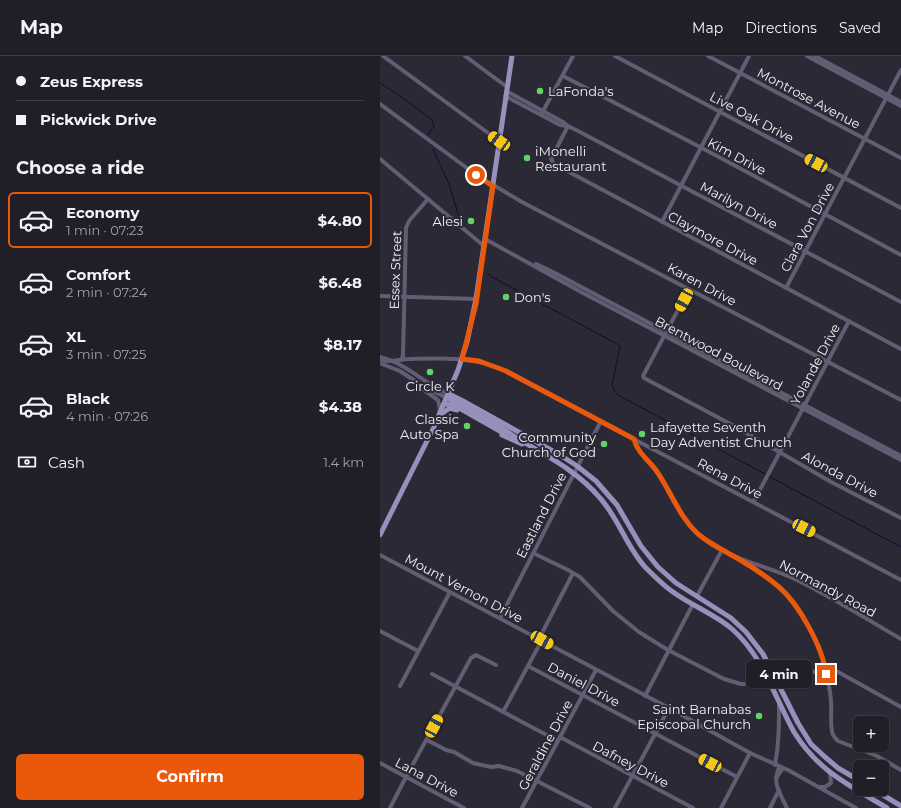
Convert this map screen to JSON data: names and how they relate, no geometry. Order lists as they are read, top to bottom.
{
  "streets": {
    "street": [
      "Montrose Avenue",
      "Live Oak Drive",
      "Kim Drive",
      "Marilyn Drive",
      "Clara Von Drive",
      "Claymore Drive",
      "Essex Street",
      "Karen Drive",
      "Brentwood Boulevard",
      "Yolande Drive",
      "Alonda Drive",
      "Rena Drive",
      "Eastland Drive",
      "Mount Vernon Drive",
      "Normandy Road",
      "Daniel Drive",
      "Geraldine Drive",
      "Dafney Drive",
      "Lana Drive"
    ]
  },
  "crossings": [
    ["Montrose Avenue", "Clara Von Drive"],
    ["Live Oak Drive", "Clara Von Drive"],
    ["Kim Drive", "Clara Von Drive"],
    ["Marilyn Drive", "Clara Von Drive"],
    ["Marilyn Drive", "Claymore Drive"],
    ["Clara Von Drive", "Claymore Drive"],
    ["Claymore Drive", "Yolande Drive"],
    ["Essex Street", "Rena Drive"],
    ["Karen Drive", "Yolande Drive"],
    ["Brentwood Boulevard", "Yolande Drive"],
    ["Brentwood Boulevard", "Alonda Drive"],
    ["Yolande Drive", "Alonda Drive"],
    ["Yolande Drive", "Rena Drive"],
    ["Rena Drive", "Eastland Drive"],
    ["Rena Drive", "Normandy Road"],
    ["Eastland Drive", "Mount Vernon Drive"],
    ["Mount Vernon Drive", "Geraldine Drive"],
    ["Daniel Drive", "Geraldine Drive"],
    ["Geraldine Drive", "Dafney Drive"]
  ],
  "places": [
    "LaFonda's",
    "iMonelli Restaurant",
    "Alesi",
    "Don's",
    "Circle K",
    "Classic Auto Spa",
    "Lafayette Seventh Day Adventist Church",
    "Community Church of God",
    "Saint Barnabas Episcopal Church"
  ],
  "page": {
    "header": "Map",
    "nav": ["Map", "Directions", "Saved"],
    "banner": ["Zeus Express", "Pickwick Drive"],
    "heading": "Choose a ride",
    "list": [
      {
        "name": "Economy",
        "note": "1 min · 07:23",
        "value": "$4.80"
      },
      {
        "name": "Comfort",
        "note": "2 min · 07:24",
        "value": "$6.48"
      },
      {
        "name": "XL",
        "note": "3 min · 07:25",
        "value": "$8.17"
      },
      {
        "name": "Black",
        "note": "4 min · 07:26",
        "value": "$4.38"
      }
    ],
    "pay": ["Cash", "1.4 km"],
    "bubble": "4 min",
    "map_buttons": ["+", "−"],
    "buttons": "Confirm"
  }
}
